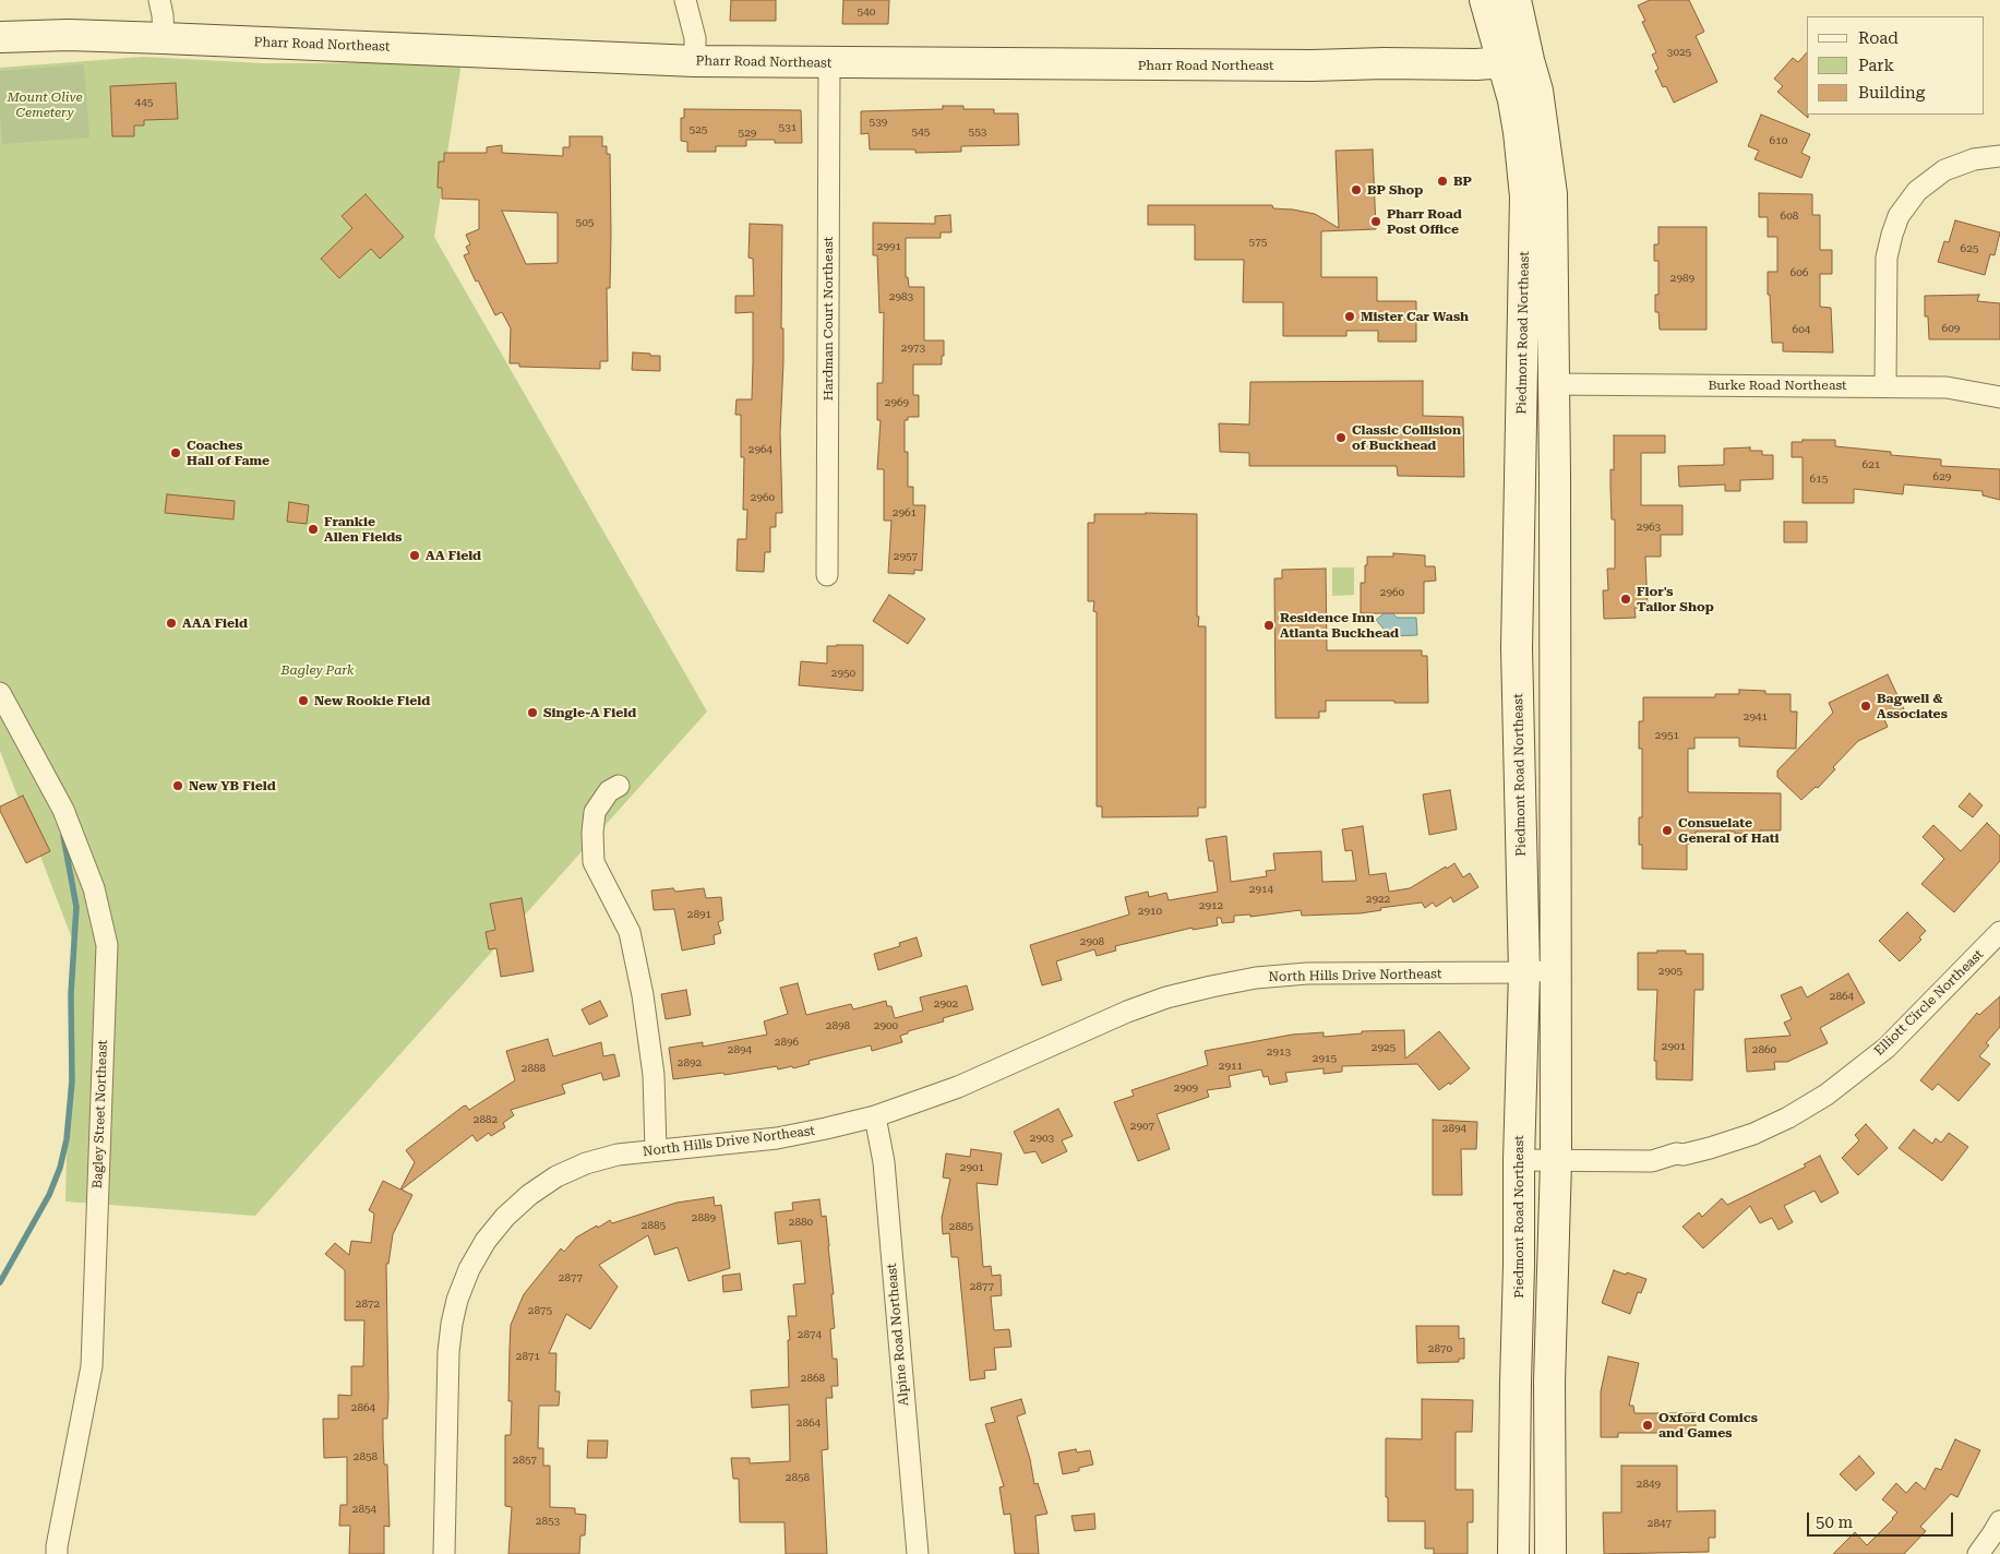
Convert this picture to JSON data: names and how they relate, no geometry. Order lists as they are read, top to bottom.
{
  "streets": {
    "main road": ["Pharr Road Northeast", "Piedmont Road Northeast"],
    "street": [
      "Hardman Court Northeast",
      "Burke Road Northeast",
      "North Hills Drive Northeast",
      "Elliott Circle Northeast",
      "Bagley Street Northeast",
      "Alpine Road Northeast"
    ]
  },
  "crossings": [
    ["Pharr Road Northeast", "Hardman Court Northeast"],
    ["Pharr Road Northeast", "Piedmont Road Northeast"],
    ["Piedmont Road Northeast", "Burke Road Northeast"],
    ["Piedmont Road Northeast", "North Hills Drive Northeast"],
    ["Piedmont Road Northeast", "Elliott Circle Northeast"],
    ["North Hills Drive Northeast", "Alpine Road Northeast"]
  ],
  "parks": ["Mount Olive Cemetery", "Bagley Park"],
  "places": [
    "BP",
    "BP Shop",
    "Pharr Road Post Office",
    "Mister Car Wash",
    "Classic Collision of Buckhead",
    "Coaches Hall of Fame",
    "Frankie Allen Fields",
    "AA Field",
    "Flor's Tailor Shop",
    "AAA Field",
    "Residence Inn Atlanta Buckhead",
    "New Rookie Field",
    "Bagwell & Associates",
    "Single-A Field",
    "New YB Field",
    "Consuelate General of Hati",
    "Oxford Comics and Games"
  ],
  "house_numbers": [
    "540",
    "3025",
    "445",
    "539",
    "531",
    "525",
    "545",
    "553",
    "529",
    "610",
    "608",
    "505",
    "575",
    "2991",
    "625",
    "606",
    "2989",
    "2983",
    "609",
    "604",
    "2973",
    "2969",
    "2964",
    "621",
    "629",
    "615",
    "2960",
    "2961",
    "2963",
    "2957",
    "2960",
    "2950",
    "2941",
    "2951",
    "2914",
    "2922",
    "2912",
    "2910",
    "2891",
    "2908",
    "2905",
    "2864",
    "2902",
    "2898",
    "2900",
    "2896",
    "2901",
    "2925",
    "2894",
    "2860",
    "2913",
    "2915",
    "2892",
    "2911",
    "2888",
    "2909",
    "2882",
    "2907",
    "2894",
    "2903",
    "2901",
    "2889",
    "2880",
    "2885",
    "2885",
    "2877",
    "2877",
    "2872",
    "2875",
    "2874",
    "2870",
    "2871",
    "2868",
    "2864",
    "2864",
    "2858",
    "2857",
    "2858",
    "2849",
    "2854",
    "2853",
    "2847"
  ],
  "legend": ["Road", "Park", "Building"],
  "scale_bar": "50 m"
}
